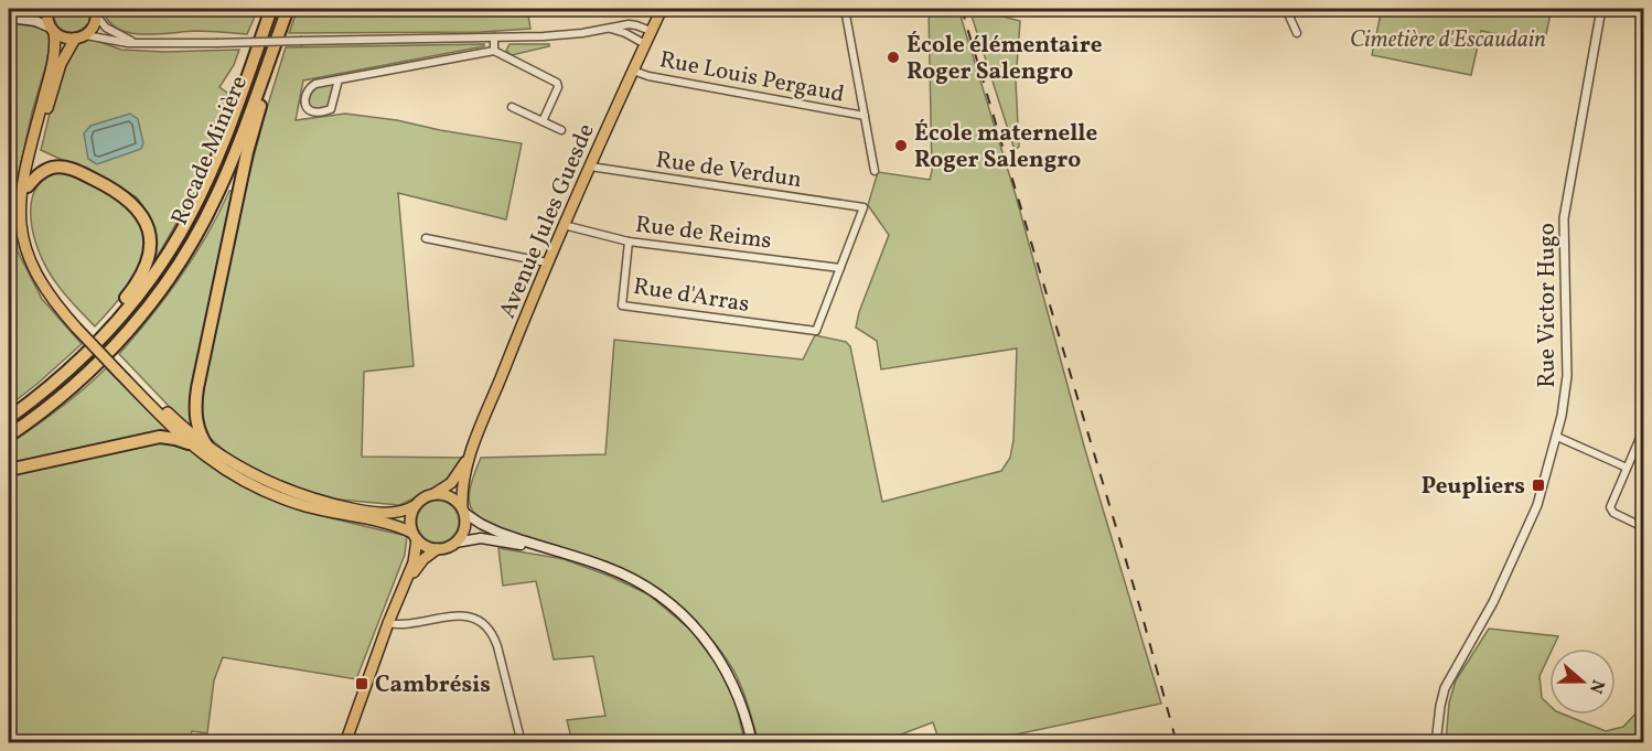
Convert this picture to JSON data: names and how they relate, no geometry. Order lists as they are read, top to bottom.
{
  "streets": {
    "highway": ["Rocade Minière"],
    "main road": ["Avenue Jules Guesde"],
    "street": [
      "Rue Louis Pergaud",
      "Rue de Verdun",
      "Rue de Reims",
      "Rue d'Arras",
      "Rue Victor Hugo"
    ]
  },
  "crossings": [
    ["Rue Louis Pergaud", "Avenue Jules Guesde"],
    ["Rue de Verdun", "Avenue Jules Guesde"],
    ["Rue de Verdun", "Rue de Reims"],
    ["Rue de Verdun", "Rue d'Arras"],
    ["Avenue Jules Guesde", "Rue de Reims"],
    ["Rue de Reims", "Rue d'Arras"]
  ],
  "parks": ["Cimetière d'Escaudain"],
  "places": {
    "other": ["École élémentaire Roger Salengro", "École maternelle Roger Salengro"],
    "transit": ["Peupliers", "Cambrésis"]
  },
  "north": "right"
}
